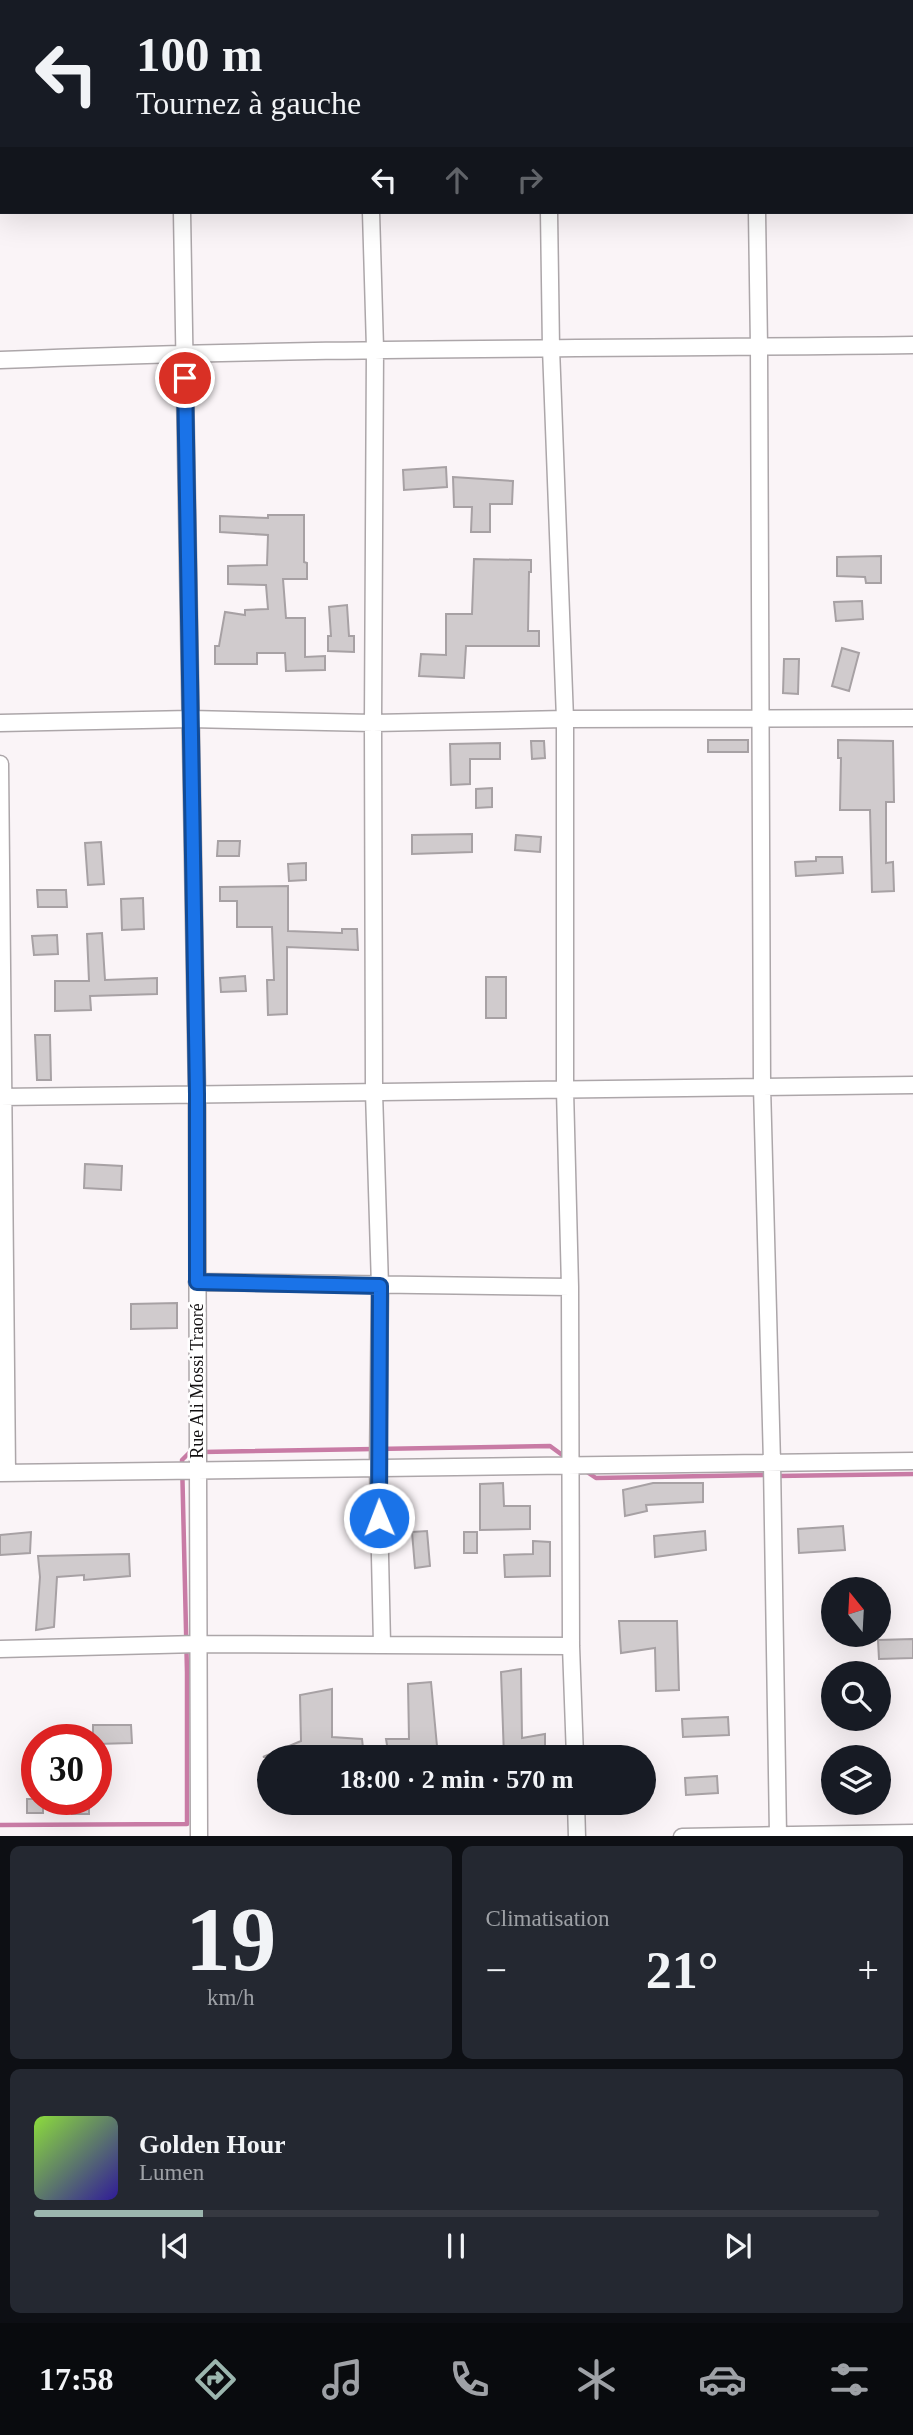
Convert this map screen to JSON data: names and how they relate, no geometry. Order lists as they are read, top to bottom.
{
  "streets": {
    "street": ["Rue Ali Mossi Traoré"]
  },
  "north": "top",
  "page": {
    "turn": ["100 m", "Tournez à gauche"],
    "limit": "30",
    "trip": "18:00 · 2 min · 570 m",
    "tile": [
      ["19", "km/h"],
      "Climatisation"
    ],
    "heat": ["−", "21°", "+"],
    "song": ["Golden Hour", "Lumen"],
    "tabs": "17:58"
  }
}
